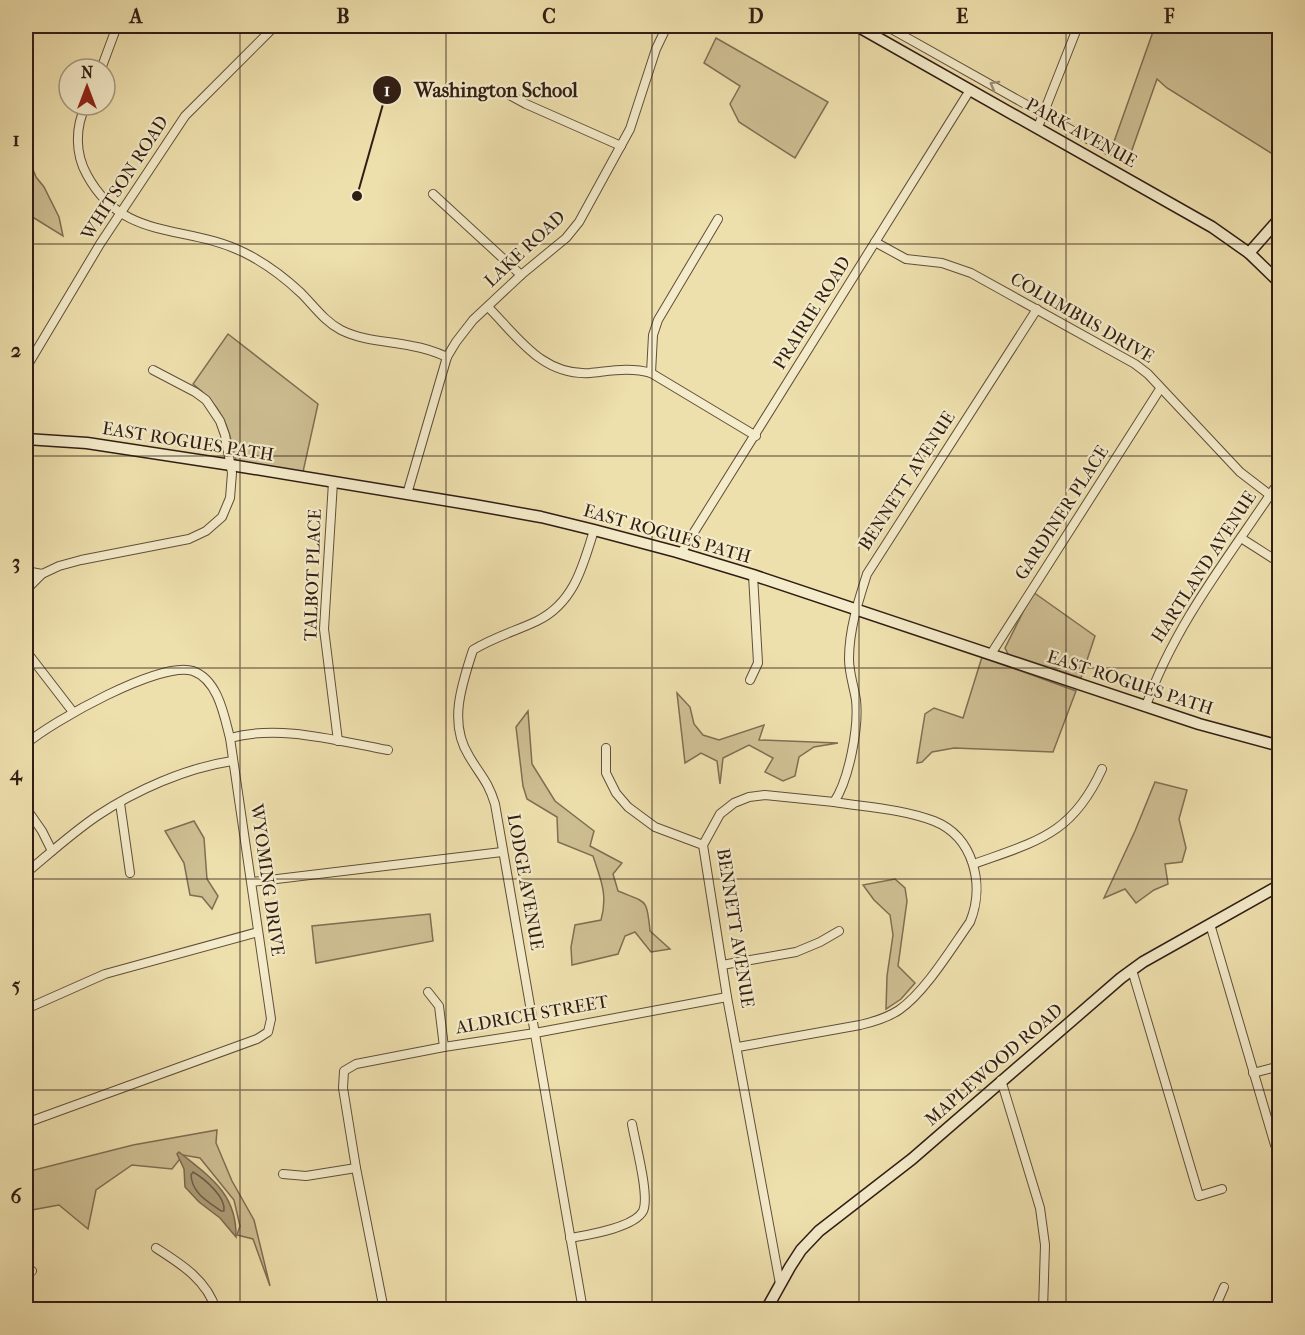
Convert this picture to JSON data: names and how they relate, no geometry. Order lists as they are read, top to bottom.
{
  "streets": {
    "street": [
      "PARK AVENUE",
      "WHITSON ROAD",
      "LAKE ROAD",
      "PRAIRIE ROAD",
      "COLUMBUS DRIVE",
      "EAST ROGUES PATH",
      "BENNETT AVENUE",
      "GARDINER PLACE",
      "HARTLAND AVENUE",
      "TALBOT PLACE",
      "WYOMING DRIVE",
      "LODGE AVENUE",
      "ALDRICH STREET",
      "MAPLEWOOD ROAD"
    ]
  },
  "crossings": [
    ["PARK AVENUE", "PRAIRIE ROAD"],
    ["LAKE ROAD", "EAST ROGUES PATH"],
    ["PRAIRIE ROAD", "COLUMBUS DRIVE"],
    ["PRAIRIE ROAD", "EAST ROGUES PATH"],
    ["COLUMBUS DRIVE", "BENNETT AVENUE"],
    ["COLUMBUS DRIVE", "GARDINER PLACE"],
    ["COLUMBUS DRIVE", "HARTLAND AVENUE"],
    ["EAST ROGUES PATH", "BENNETT AVENUE"],
    ["EAST ROGUES PATH", "GARDINER PLACE"],
    ["EAST ROGUES PATH", "HARTLAND AVENUE"],
    ["EAST ROGUES PATH", "TALBOT PLACE"],
    ["EAST ROGUES PATH", "LODGE AVENUE"],
    ["BENNETT AVENUE", "ALDRICH STREET"],
    ["BENNETT AVENUE", "MAPLEWOOD ROAD"],
    ["LODGE AVENUE", "ALDRICH STREET"]
  ],
  "places": ["Washington School"],
  "north": "top",
  "grid": {
    "columns": [
      "A",
      "B",
      "C",
      "D",
      "E",
      "F"
    ],
    "rows": [
      "1",
      "2",
      "3",
      "4",
      "5",
      "6"
    ]
  }
}
